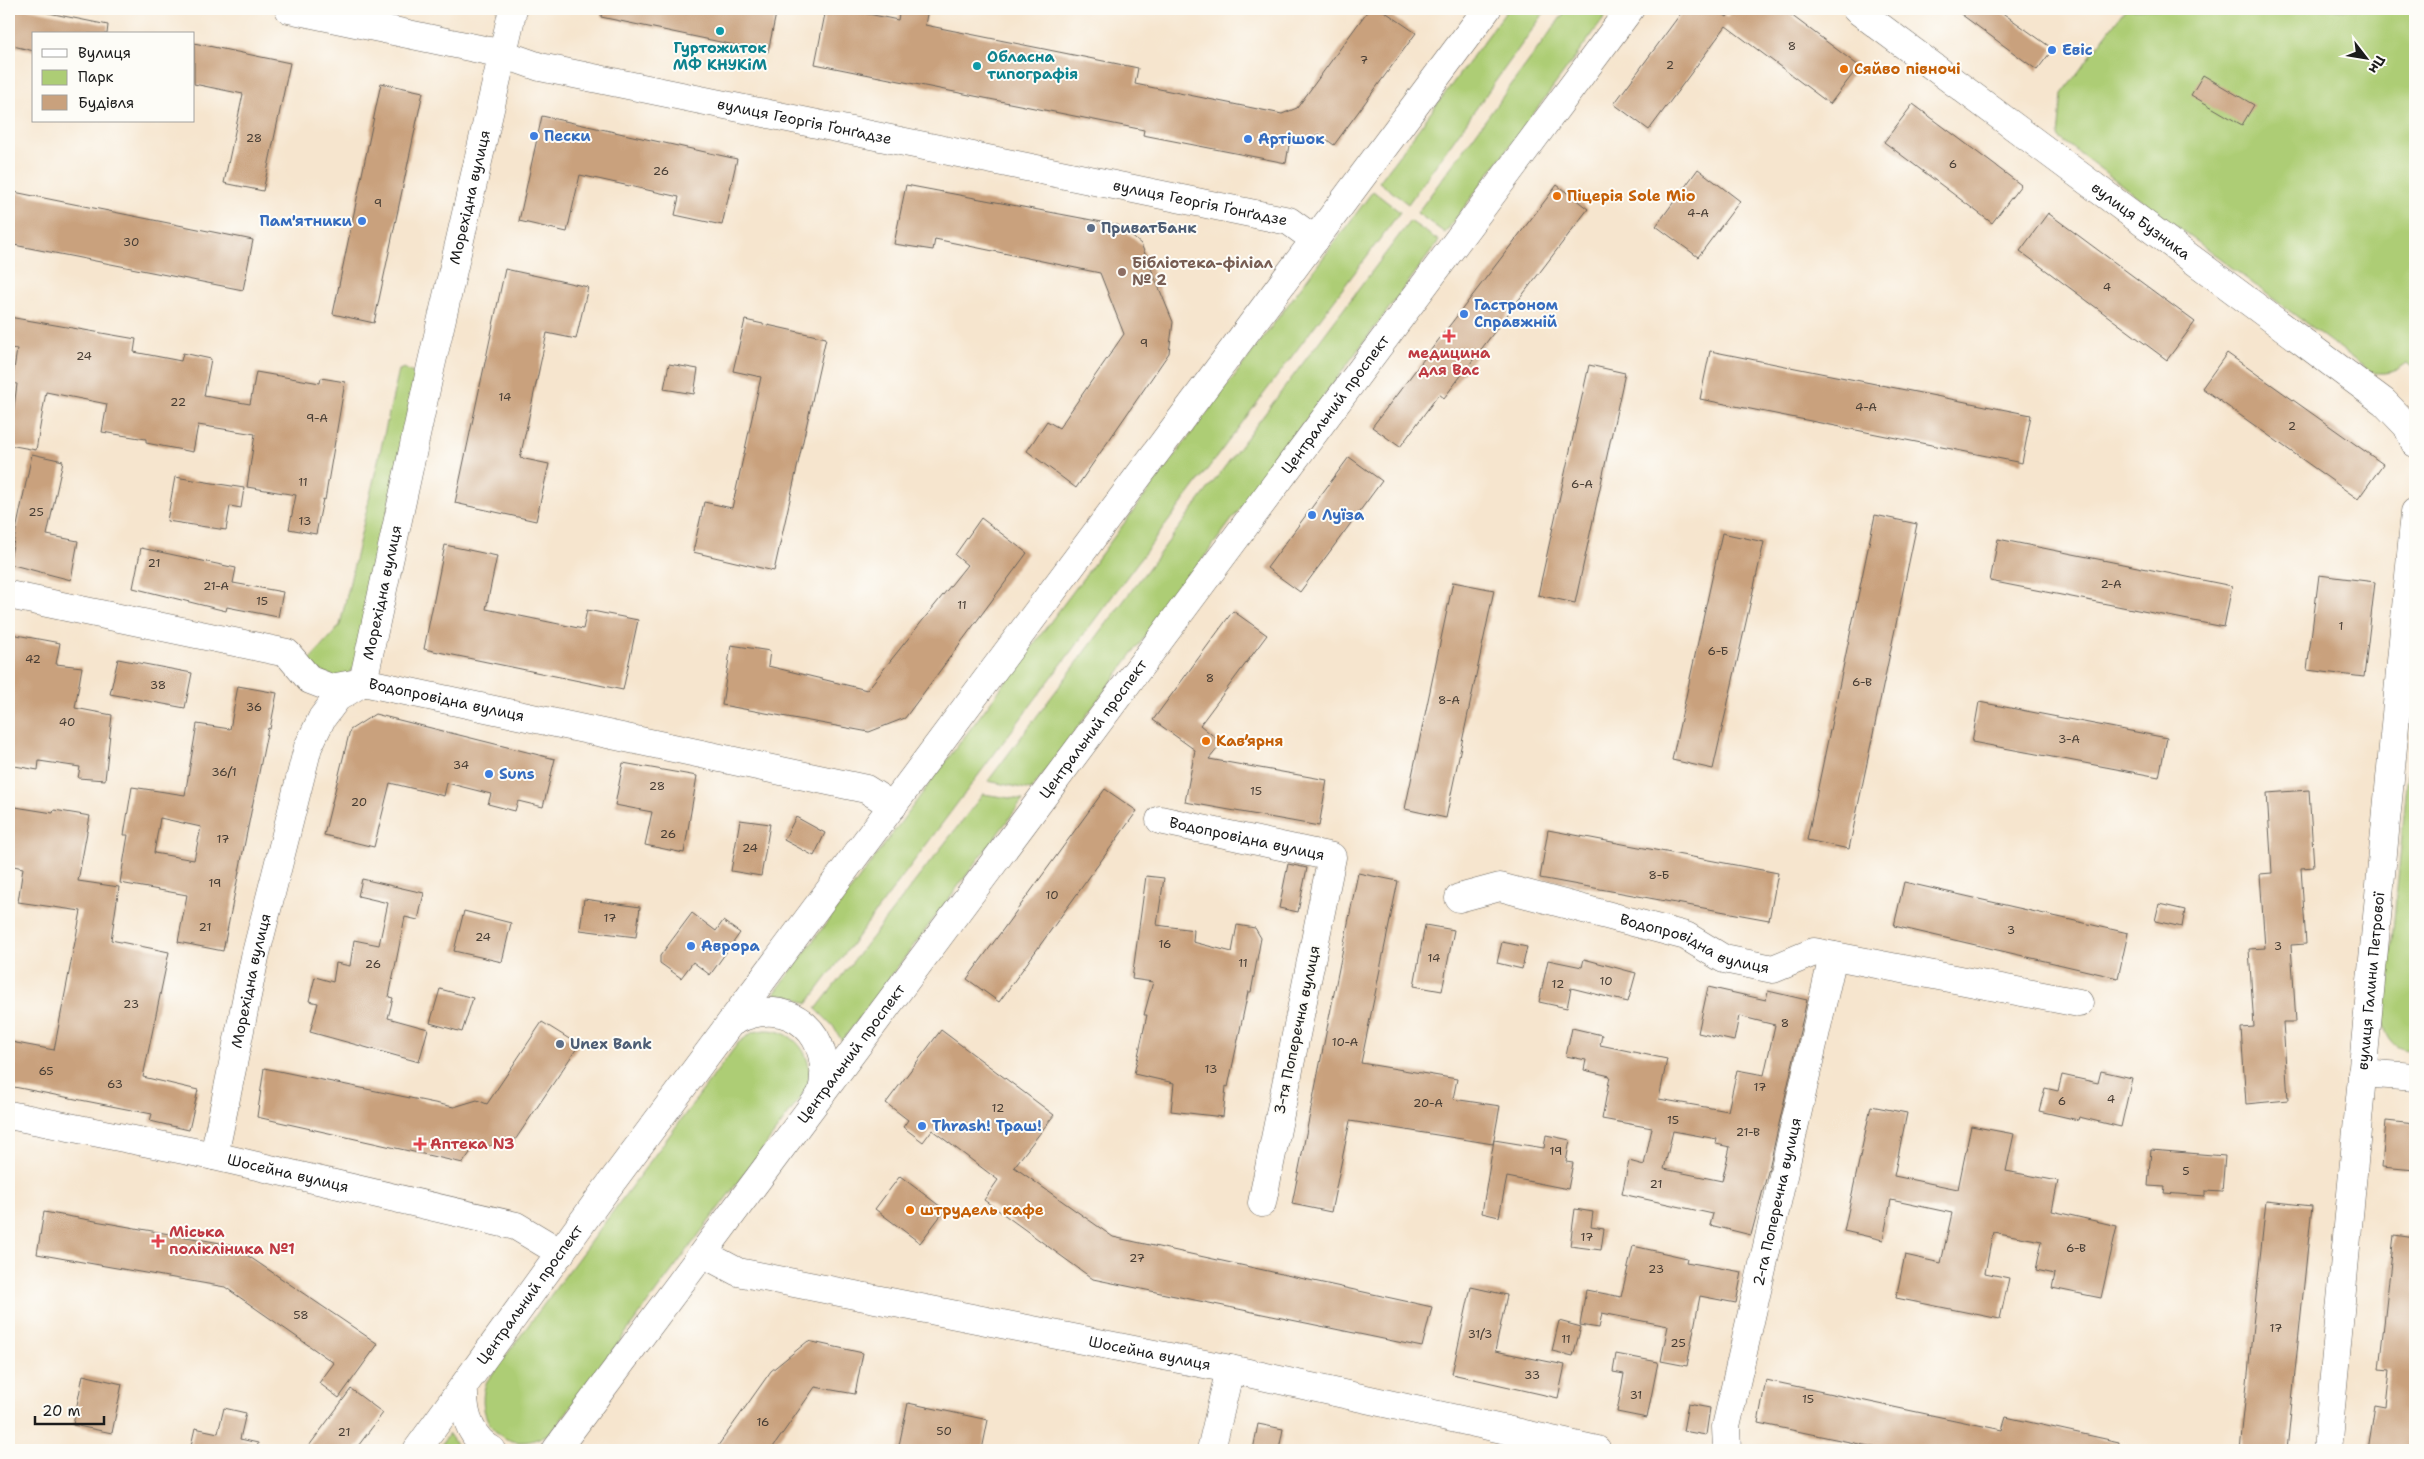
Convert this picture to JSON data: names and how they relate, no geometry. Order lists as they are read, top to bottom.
{
  "streets": {
    "street": [
      "вулиця Георгія Ґонґадзе",
      "Морехідна вулиця",
      "вулиця Бузника",
      "Центральний проспект",
      "Водопровідна вулиця",
      "вулиця Галини Петрової",
      "3-тя Поперечна вулиця",
      "Шосейна вулиця",
      "2-га Поперечна вулиця"
    ]
  },
  "crossings": [
    ["вулиця Георгія Ґонґадзе", "Морехідна вулиця"],
    ["вулиця Георгія Ґонґадзе", "Центральний проспект"],
    ["Морехідна вулиця", "Водопровідна вулиця"],
    ["Морехідна вулиця", "Шосейна вулиця"],
    ["Центральний проспект", "Водопровідна вулиця"],
    ["Центральний проспект", "Шосейна вулиця"],
    ["Водопровідна вулиця", "3-тя Поперечна вулиця"],
    ["Водопровідна вулиця", "2-га Поперечна вулиця"]
  ],
  "places": {
    "other": [
      "Гуртожиток МФ КНУКіМ",
      "Евіс",
      "Обласна типографія",
      "Сяйво півночі",
      "Пески",
      "Артішок",
      "Піцерія Sole Mio",
      "Пам'ятники",
      "ПриватБанк",
      "Бібліотека-філіал № 2",
      "Гастроном Справжній",
      "Луїза",
      "Кав’ярня",
      "Suns",
      "Аврора",
      "Unex Bank",
      "Thrash! Траш!",
      "штрудель кафе"
    ],
    "health": ["медицина для Вас", "Аптека N3", "Міська полікліника №1"]
  },
  "house_numbers": [
    "8",
    "7",
    "2",
    "28",
    "6",
    "26",
    "9",
    "4-А",
    "30",
    "4",
    "9",
    "24",
    "14",
    "22",
    "4-А",
    "9-А",
    "2",
    "11",
    "6-А",
    "25",
    "13",
    "21",
    "2-А",
    "21-А",
    "15",
    "11",
    "1",
    "6-Б",
    "42",
    "8",
    "6-В",
    "38",
    "8-А",
    "36",
    "40",
    "3-А",
    "34",
    "36/1",
    "28",
    "15",
    "20",
    "26",
    "17",
    "24",
    "8-Б",
    "19",
    "10",
    "17",
    "21",
    "3",
    "24",
    "16",
    "3",
    "14",
    "11",
    "26",
    "10",
    "12",
    "23",
    "8",
    "10-А",
    "13",
    "65",
    "63",
    "17",
    "4",
    "6",
    "20-А",
    "12",
    "15",
    "21-В",
    "19",
    "5",
    "21",
    "17",
    "6-В",
    "27",
    "23",
    "58",
    "17",
    "31/3",
    "11",
    "25",
    "33",
    "31",
    "15",
    "16",
    "50",
    "21"
  ],
  "legend": ["Вулиця", "Парк", "Будівля"],
  "scale_bar": "20 m",
  "north": "bottom right"
}
